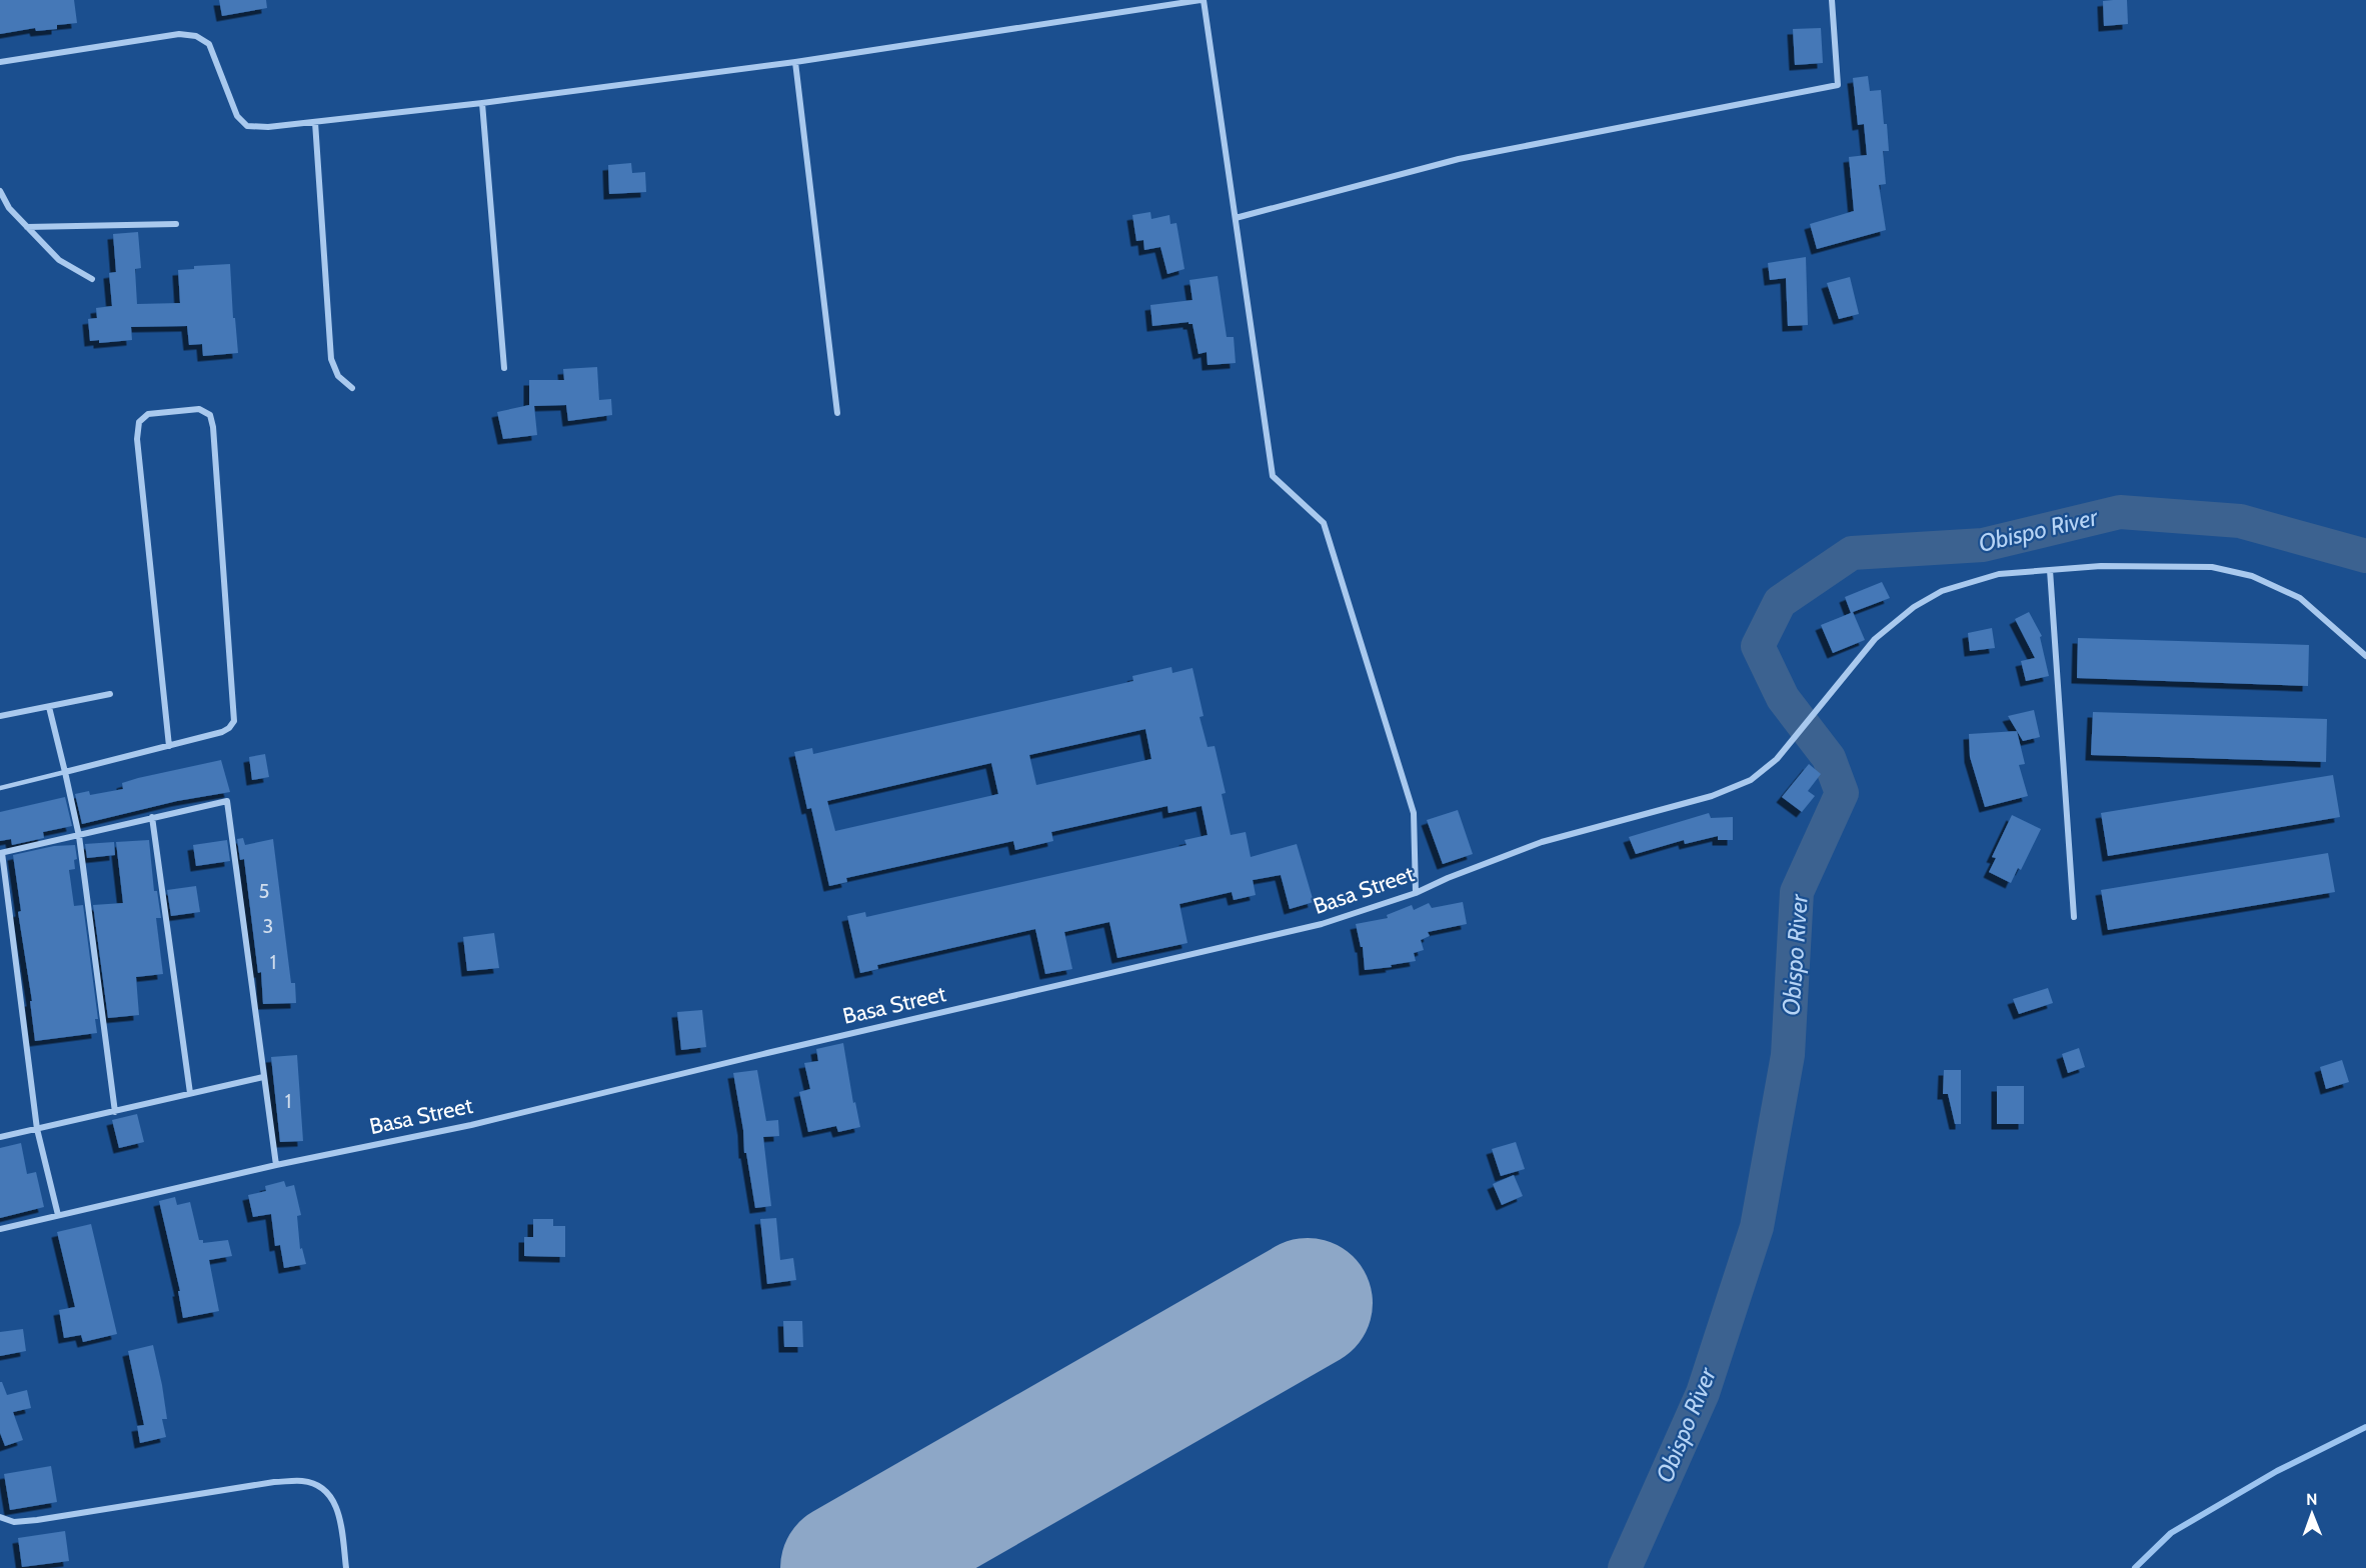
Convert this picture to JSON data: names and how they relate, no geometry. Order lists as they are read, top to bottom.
{
  "streets": {
    "street": ["Basa Street"]
  },
  "water": ["Obispo River"],
  "house_numbers": [
    "5",
    "3",
    "1",
    "1"
  ],
  "north": "top"
}
